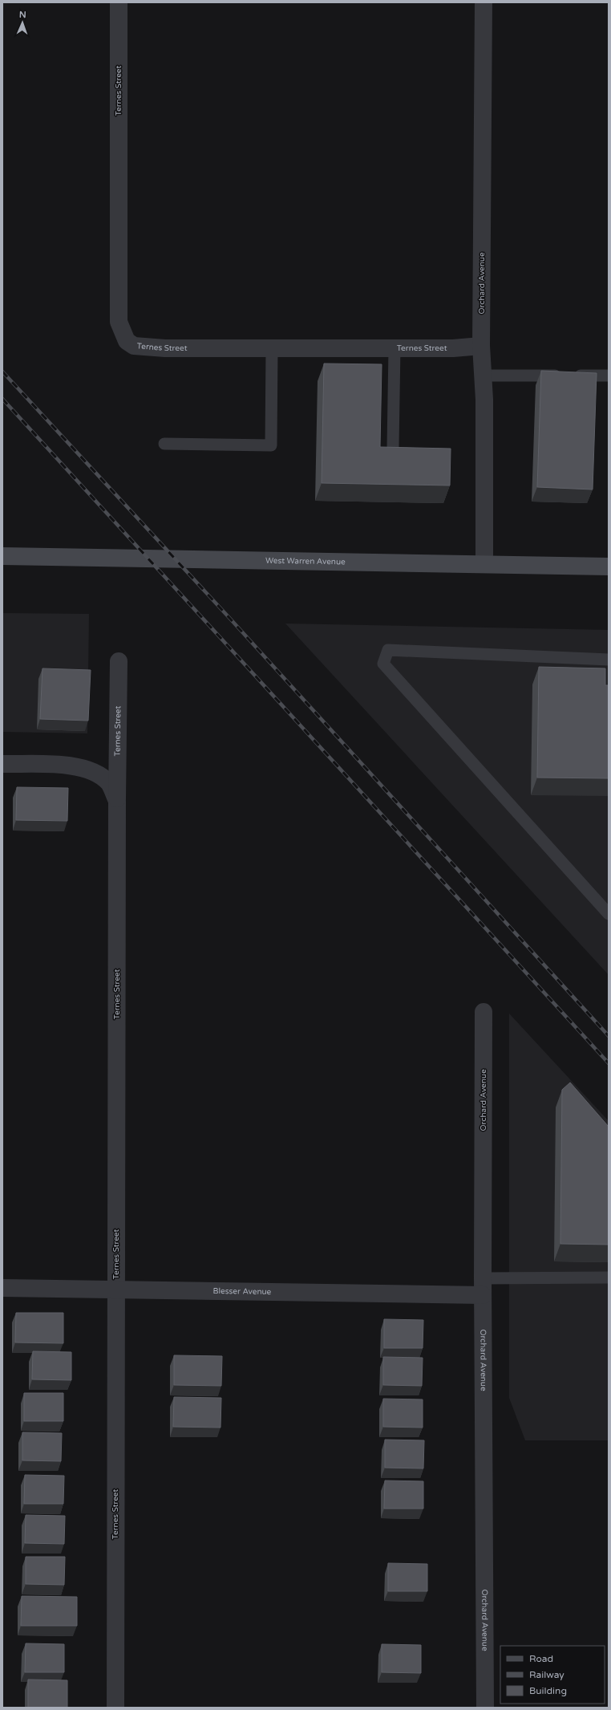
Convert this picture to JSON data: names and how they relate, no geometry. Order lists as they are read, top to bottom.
{
  "streets": {
    "main road": ["West Warren Avenue"],
    "street": ["Ternes Street", "Orchard Avenue", "Blesser Avenue"]
  },
  "crossings": [
    ["Ternes Street", "Orchard Avenue"],
    ["Ternes Street", "Blesser Avenue"],
    ["Orchard Avenue", "West Warren Avenue"],
    ["Orchard Avenue", "Blesser Avenue"]
  ],
  "legend": ["Road", "Railway", "Building"],
  "north": "top"
}
